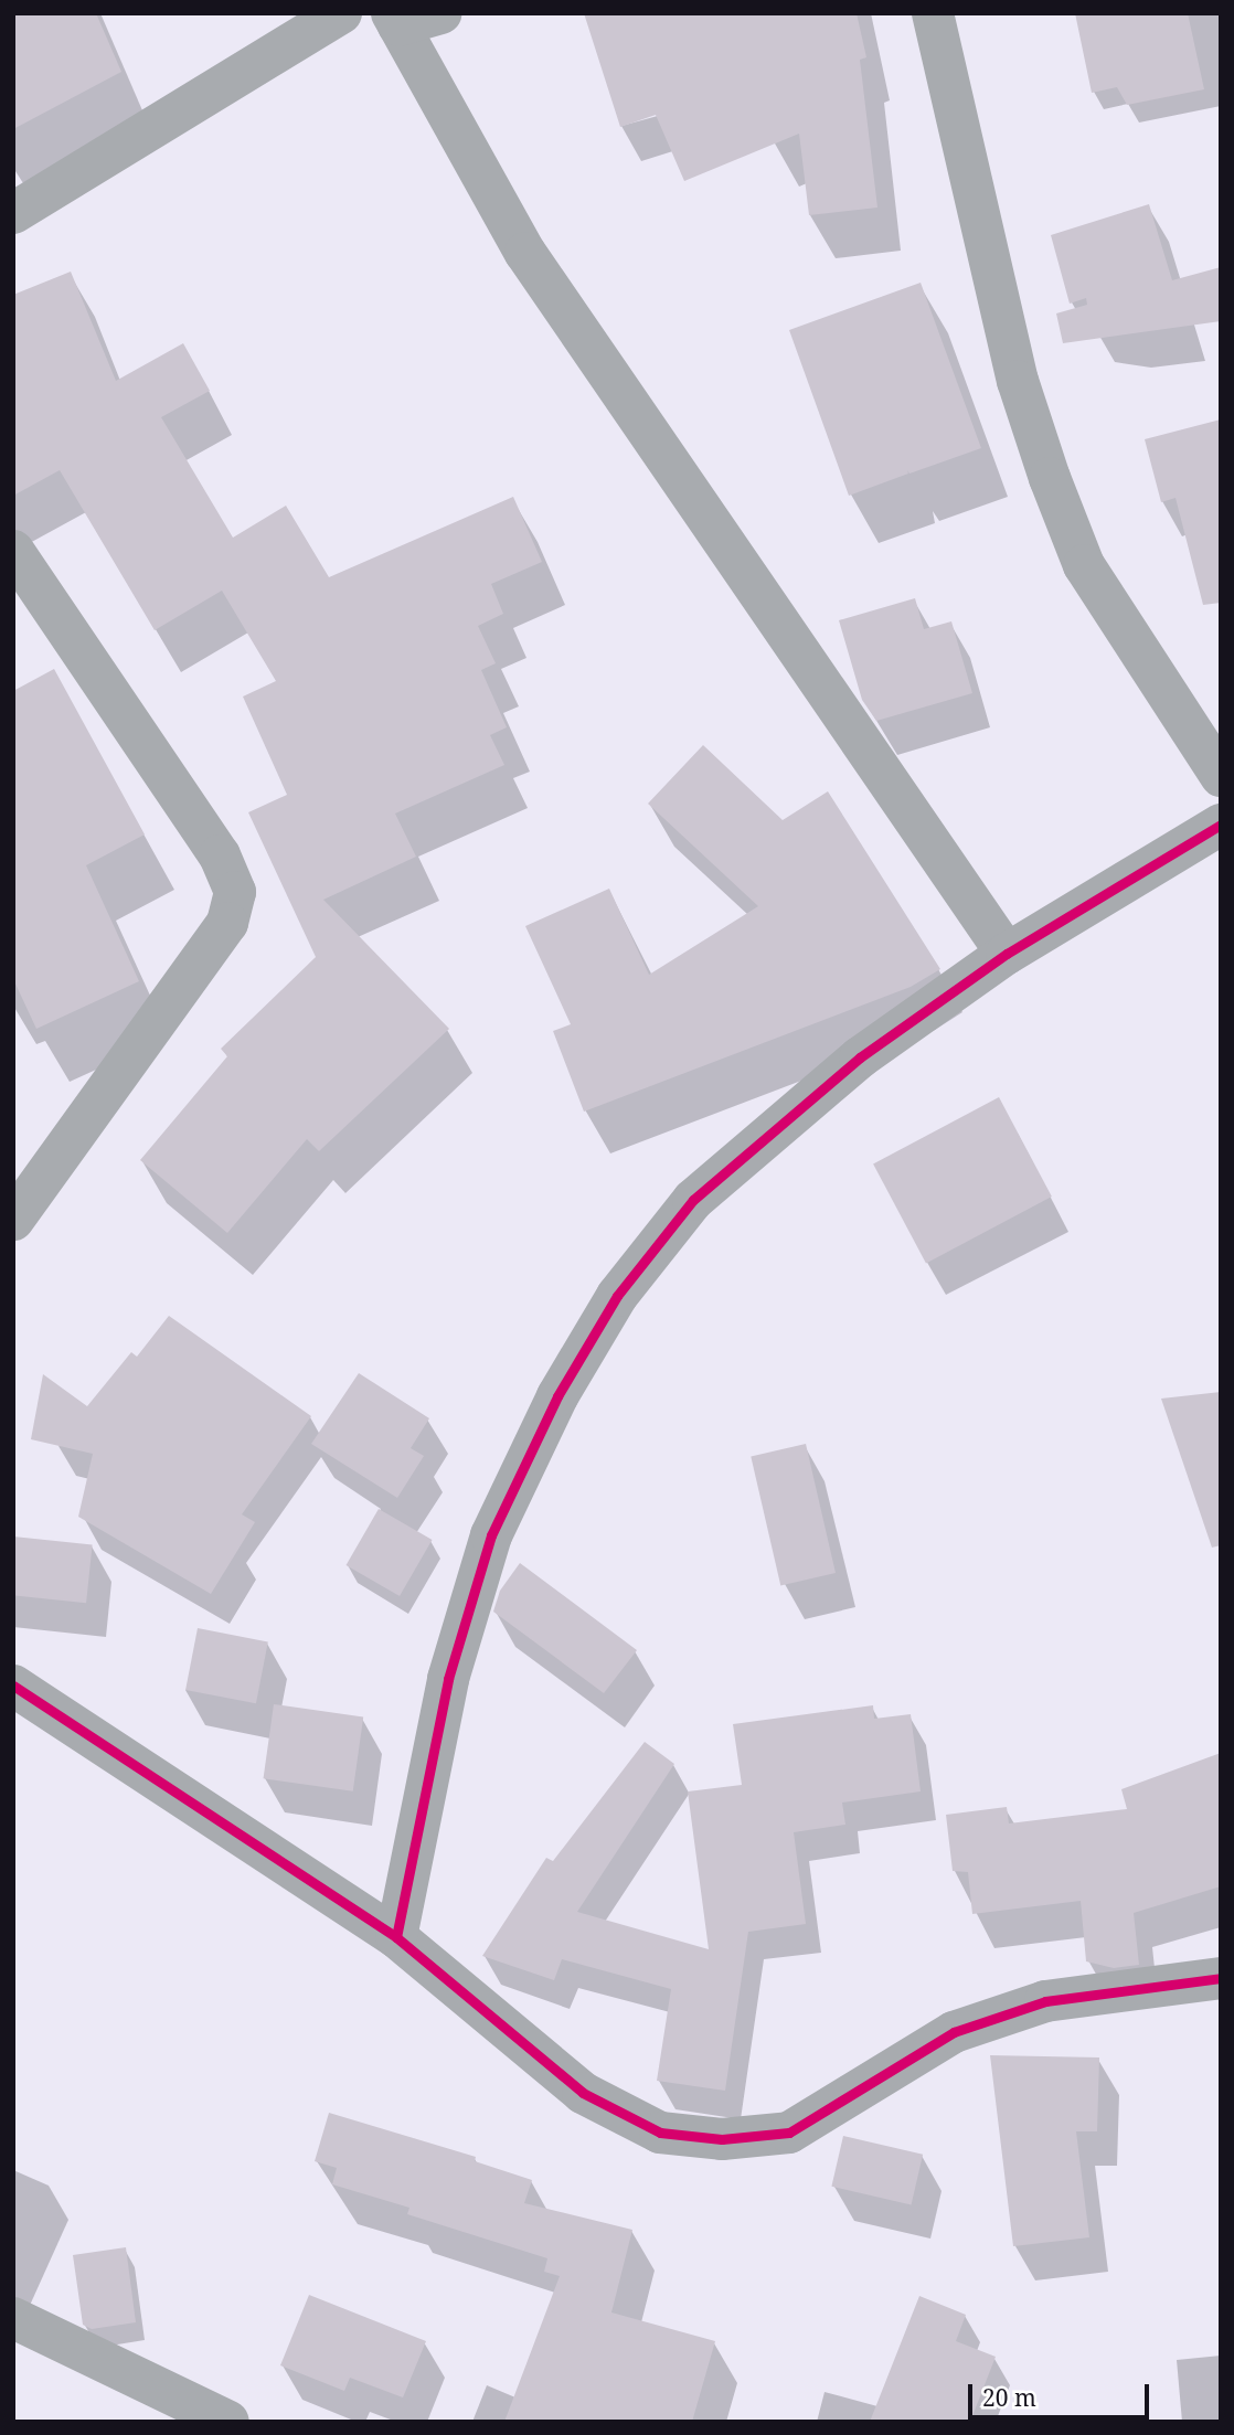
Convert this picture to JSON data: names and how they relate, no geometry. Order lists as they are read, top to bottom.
{
  "scale_bar": "20 m"
}
